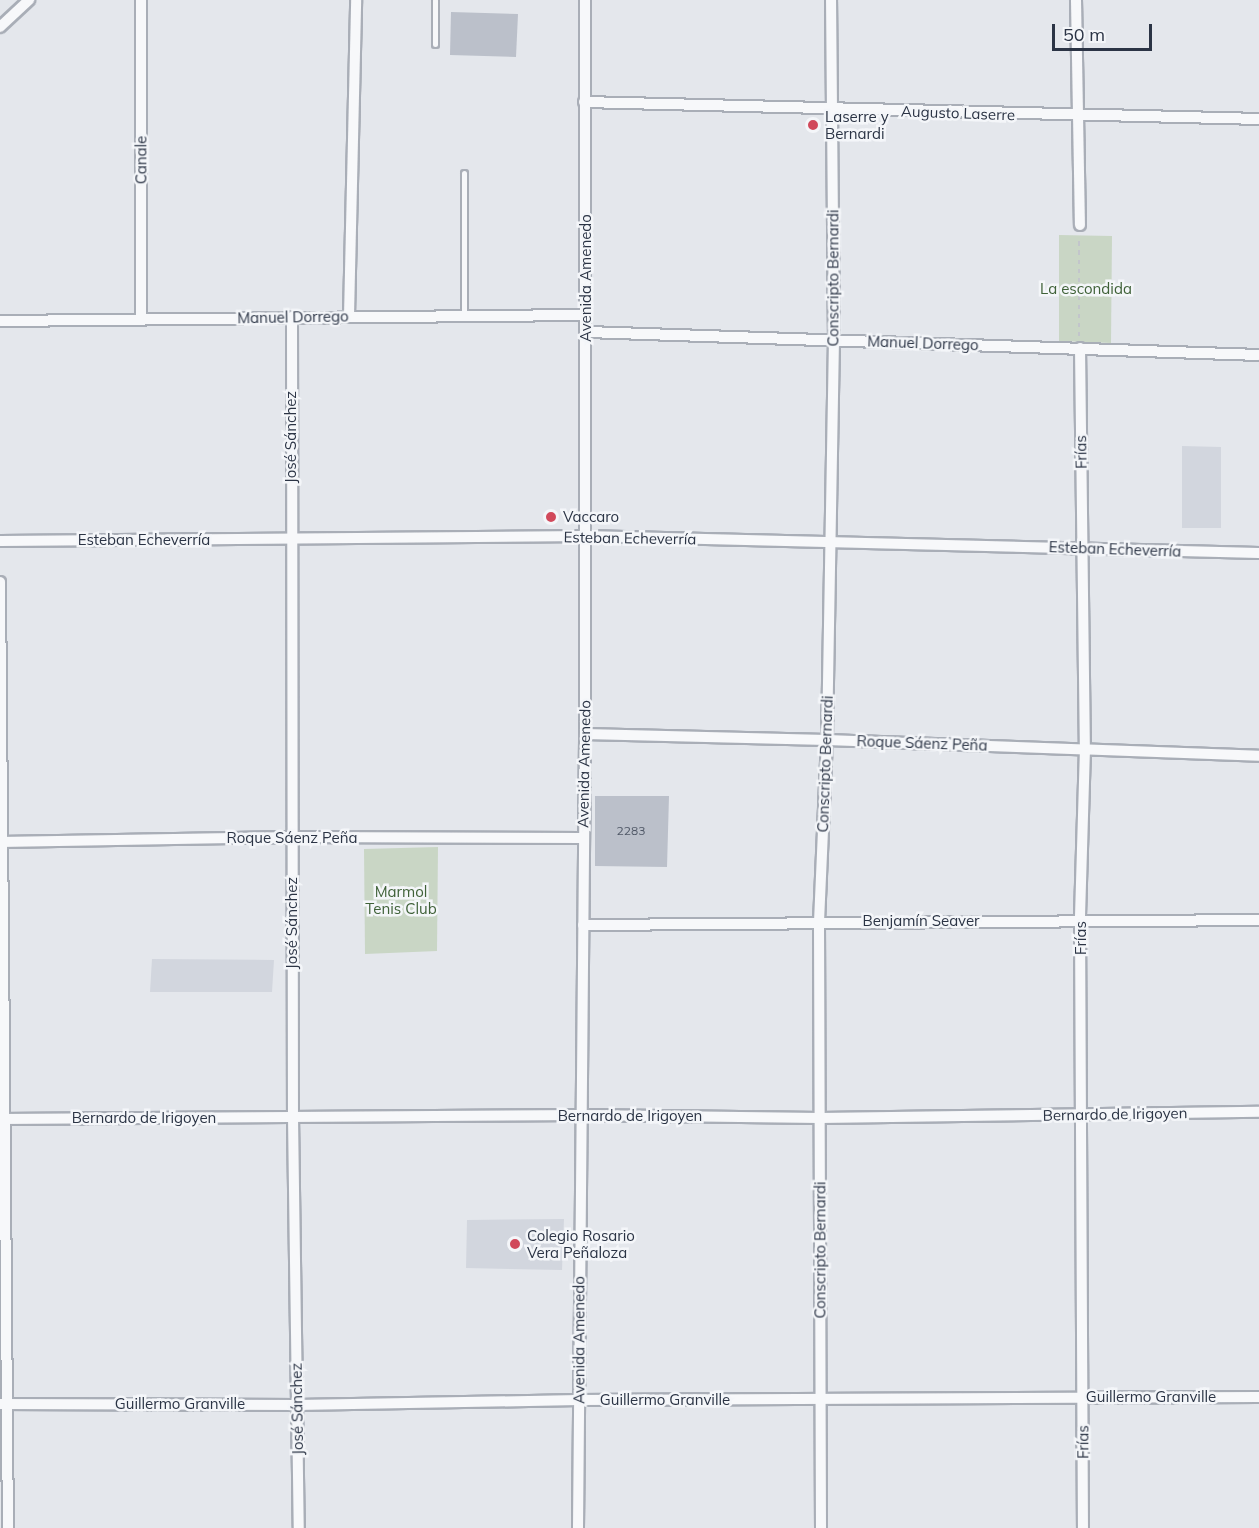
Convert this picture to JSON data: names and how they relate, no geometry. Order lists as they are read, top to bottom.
{
  "streets": {
    "street": [
      "Augusto Laserre",
      "Canale",
      "Avenida Amenedo",
      "Conscripto Bernardi",
      "Manuel Dorrego",
      "José Sánchez",
      "Frías",
      "Esteban Echeverría",
      "Roque Sáenz Peña",
      "Benjamín Seaver",
      "Bernardo de Irigoyen",
      "Guillermo Granville"
    ]
  },
  "crossings": [
    ["Augusto Laserre", "Avenida Amenedo"],
    ["Augusto Laserre", "Conscripto Bernardi"],
    ["Canale", "Manuel Dorrego"],
    ["Avenida Amenedo", "Manuel Dorrego"],
    ["Avenida Amenedo", "Esteban Echeverría"],
    ["Avenida Amenedo", "Roque Sáenz Peña"],
    ["Avenida Amenedo", "Benjamín Seaver"],
    ["Avenida Amenedo", "Bernardo de Irigoyen"],
    ["Avenida Amenedo", "Guillermo Granville"],
    ["Conscripto Bernardi", "Manuel Dorrego"],
    ["Conscripto Bernardi", "Esteban Echeverría"],
    ["Conscripto Bernardi", "Roque Sáenz Peña"],
    ["Conscripto Bernardi", "Benjamín Seaver"],
    ["Conscripto Bernardi", "Bernardo de Irigoyen"],
    ["Conscripto Bernardi", "Guillermo Granville"],
    ["Manuel Dorrego", "José Sánchez"],
    ["Manuel Dorrego", "Frías"],
    ["José Sánchez", "Esteban Echeverría"],
    ["José Sánchez", "Roque Sáenz Peña"],
    ["José Sánchez", "Bernardo de Irigoyen"],
    ["José Sánchez", "Guillermo Granville"],
    ["Frías", "Esteban Echeverría"],
    ["Frías", "Roque Sáenz Peña"],
    ["Frías", "Benjamín Seaver"],
    ["Frías", "Bernardo de Irigoyen"],
    ["Frías", "Guillermo Granville"]
  ],
  "parks": ["La escondida", "Marmol Tenis Club"],
  "places": ["Laserre y Bernardi", "Vaccaro", "Colegio Rosario Vera Peñaloza"],
  "house_numbers": ["2283"],
  "scale_bar": "50 m"
}
